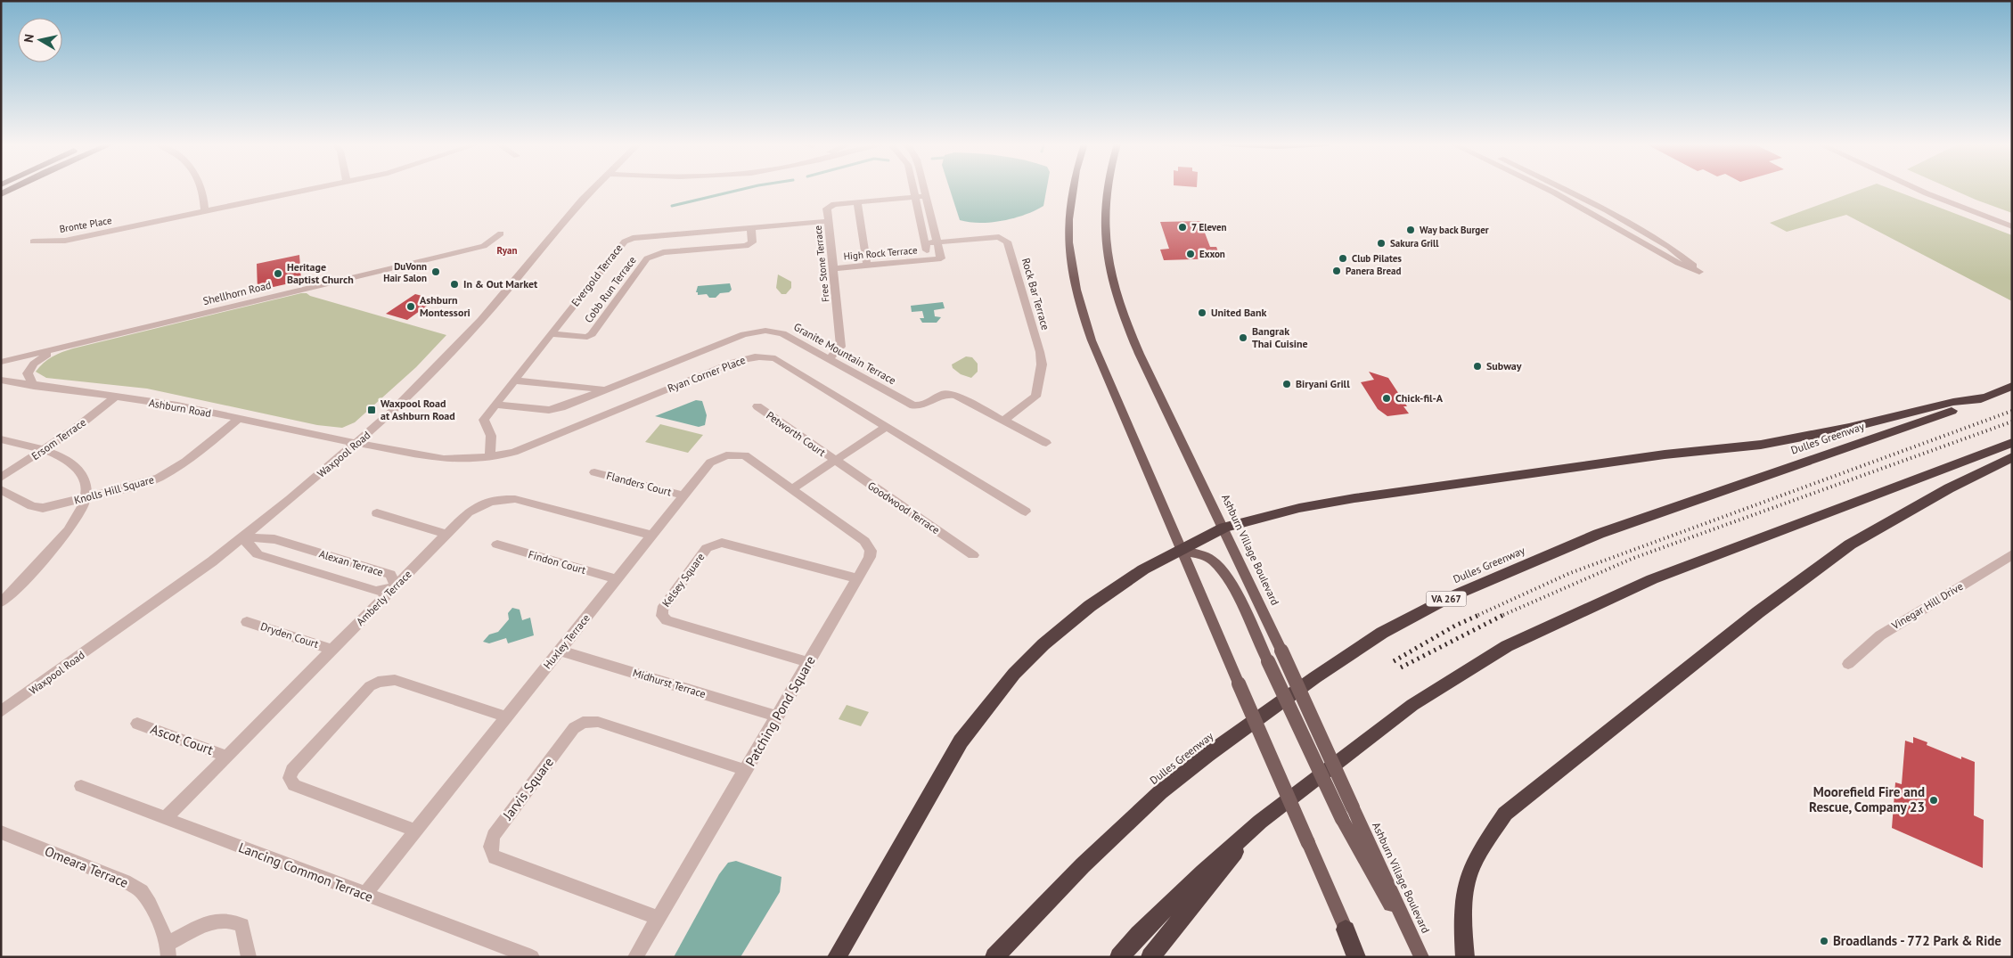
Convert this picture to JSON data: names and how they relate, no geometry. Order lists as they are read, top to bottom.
{
  "streets": {
    "highway": ["Dulles Greenway", "VA 267"],
    "main road": ["Ashburn Village Boulevard"],
    "street": [
      "Bronte Place",
      "High Rock Terrace",
      "Free Stone Terrace",
      "Evergold Terrace",
      "Cobb Run Terrace",
      "Shellhorn Road",
      "Rock Bar Terrace",
      "Granite Mountain Terrace",
      "Ryan Corner Place",
      "Ashburn Road",
      "Petworth Court",
      "Ersom Terrace",
      "Waxpool Road",
      "Flanders Court",
      "Knolls Hill Square",
      "Goodwood Terrace",
      "Findon Court",
      "Alexan Terrace",
      "Kelsey Square",
      "Amberly Terrace",
      "Vinegar Hill Drive",
      "Dryden Court",
      "Huxley Terrace",
      "Midhurst Terrace",
      "Patching Pond Square",
      "Ascot Court",
      "Jarvis Square",
      "Omeara Terrace",
      "Lancing Common Terrace"
    ]
  },
  "crossings": [
    ["High Rock Terrace", "Free Stone Terrace"],
    ["High Rock Terrace", "Rock Bar Terrace"],
    ["Free Stone Terrace", "Evergold Terrace"],
    ["Free Stone Terrace", "Granite Mountain Terrace"],
    ["Evergold Terrace", "Cobb Run Terrace"],
    ["Evergold Terrace", "Granite Mountain Terrace"],
    ["Evergold Terrace", "Ryan Corner Place"],
    ["Rock Bar Terrace", "Granite Mountain Terrace"],
    ["Ryan Corner Place", "Ashburn Road"],
    ["Ryan Corner Place", "Waxpool Road"],
    ["Ashburn Road", "Ersom Terrace"],
    ["Ashburn Road", "Waxpool Road"],
    ["Ashburn Road", "Knolls Hill Square"],
    ["Petworth Court", "Goodwood Terrace"],
    ["Waxpool Road", "Alexan Terrace"],
    ["Flanders Court", "Huxley Terrace"],
    ["Findon Court", "Huxley Terrace"],
    ["Alexan Terrace", "Amberly Terrace"],
    ["Kelsey Square", "Patching Pond Square"],
    ["Amberly Terrace", "Dryden Court"],
    ["Amberly Terrace", "Huxley Terrace"],
    ["Amberly Terrace", "Ascot Court"],
    ["Amberly Terrace", "Lancing Common Terrace"],
    ["Huxley Terrace", "Midhurst Terrace"],
    ["Huxley Terrace", "Patching Pond Square"],
    ["Huxley Terrace", "Lancing Common Terrace"],
    ["Midhurst Terrace", "Patching Pond Square"],
    ["Patching Pond Square", "Jarvis Square"]
  ],
  "districts": ["Ryan"],
  "places": {
    "other": [
      "7 Eleven",
      "Way back Burger",
      "Sakura Grill",
      "Exxon",
      "Club Pilates",
      "Panera Bread",
      "DuVonn Hair Salon",
      "Heritage Baptist Church",
      "In & Out Market",
      "Ashburn Montessori",
      "United Bank",
      "Bangrak Thai Cuisine",
      "Subway",
      "Biryani Grill",
      "Chick-fil-A",
      "Moorefield Fire and Rescue, Company 23",
      "Broadlands - 772 Park & Ride"
    ],
    "transit": ["Waxpool Road at Ashburn Road"]
  },
  "north": "left"
}
